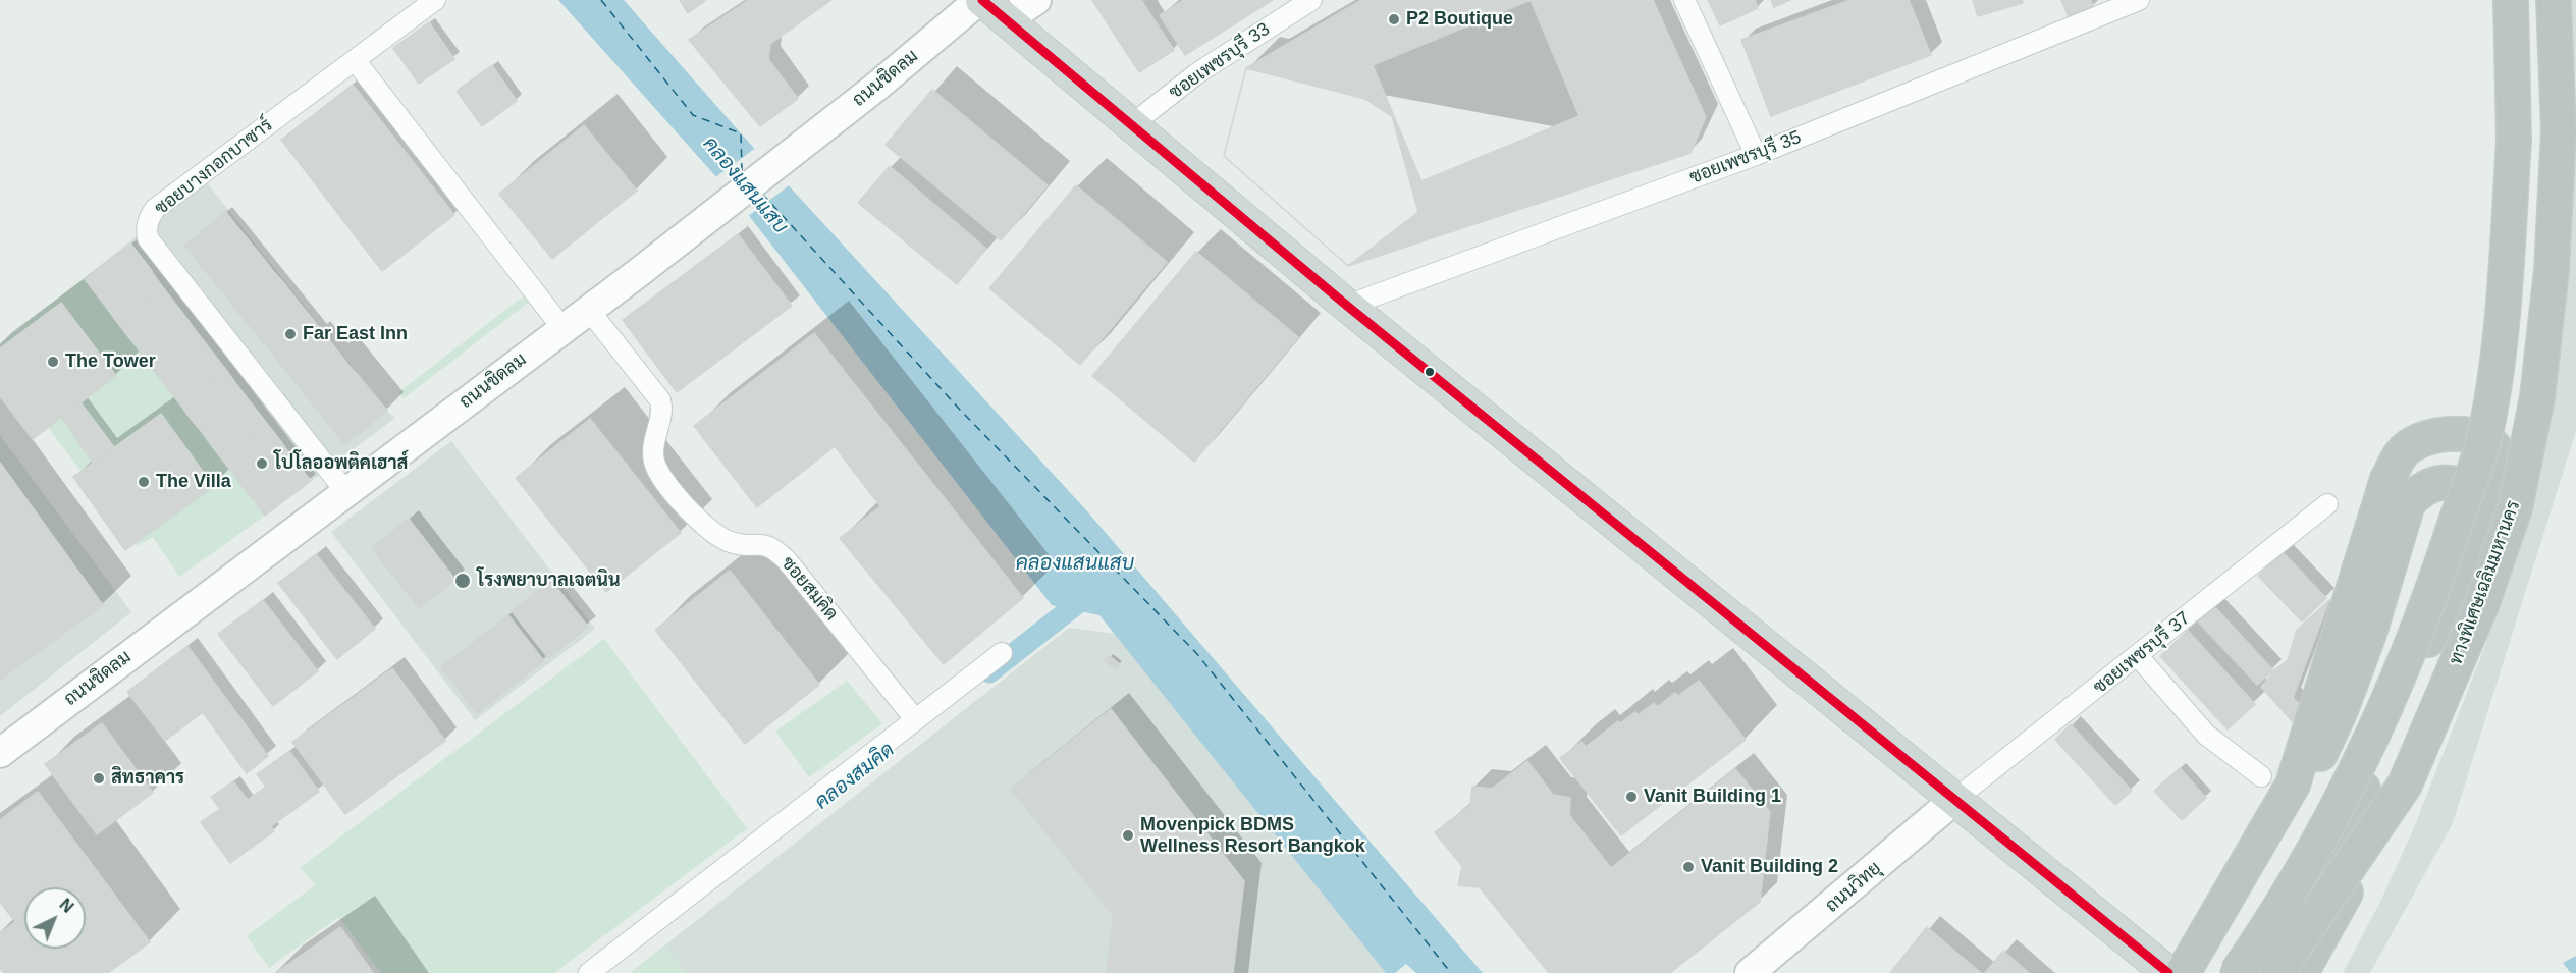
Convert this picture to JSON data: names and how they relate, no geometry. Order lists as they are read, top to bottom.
{
  "streets": {
    "highway": ["ทางพิเศษเฉลิมมหานคร"],
    "street": [
      "ซอยเพชรบุรี 33",
      "ถนนชิดลม",
      "ซอยเพชรบุรี 35",
      "ซอยบางกอกบาซาร์",
      "ซอยสมคิด",
      "ซอยเพชรบุรี 37",
      "ถนนวิทยุ"
    ]
  },
  "crossings": [
    ["ถนนชิดลม", "ซอยบางกอกบาซาร์"],
    ["ถนนชิดลม", "ซอยสมคิด"],
    ["ซอยเพชรบุรี 37", "ถนนวิทยุ"]
  ],
  "water": ["คลองแสนแสบ", "คลองสมคิด"],
  "places": [
    "P2 Boutique",
    "Far East Inn",
    "The Tower",
    "โปโลออพติคเฮาส์",
    "The Villa",
    "โรงพยาบาลเจตนิน",
    "สิทธาคาร",
    "Vanit Building 1",
    "Movenpick BDMS Wellness Resort Bangkok",
    "Vanit Building 2"
  ],
  "north": "top right"
}
